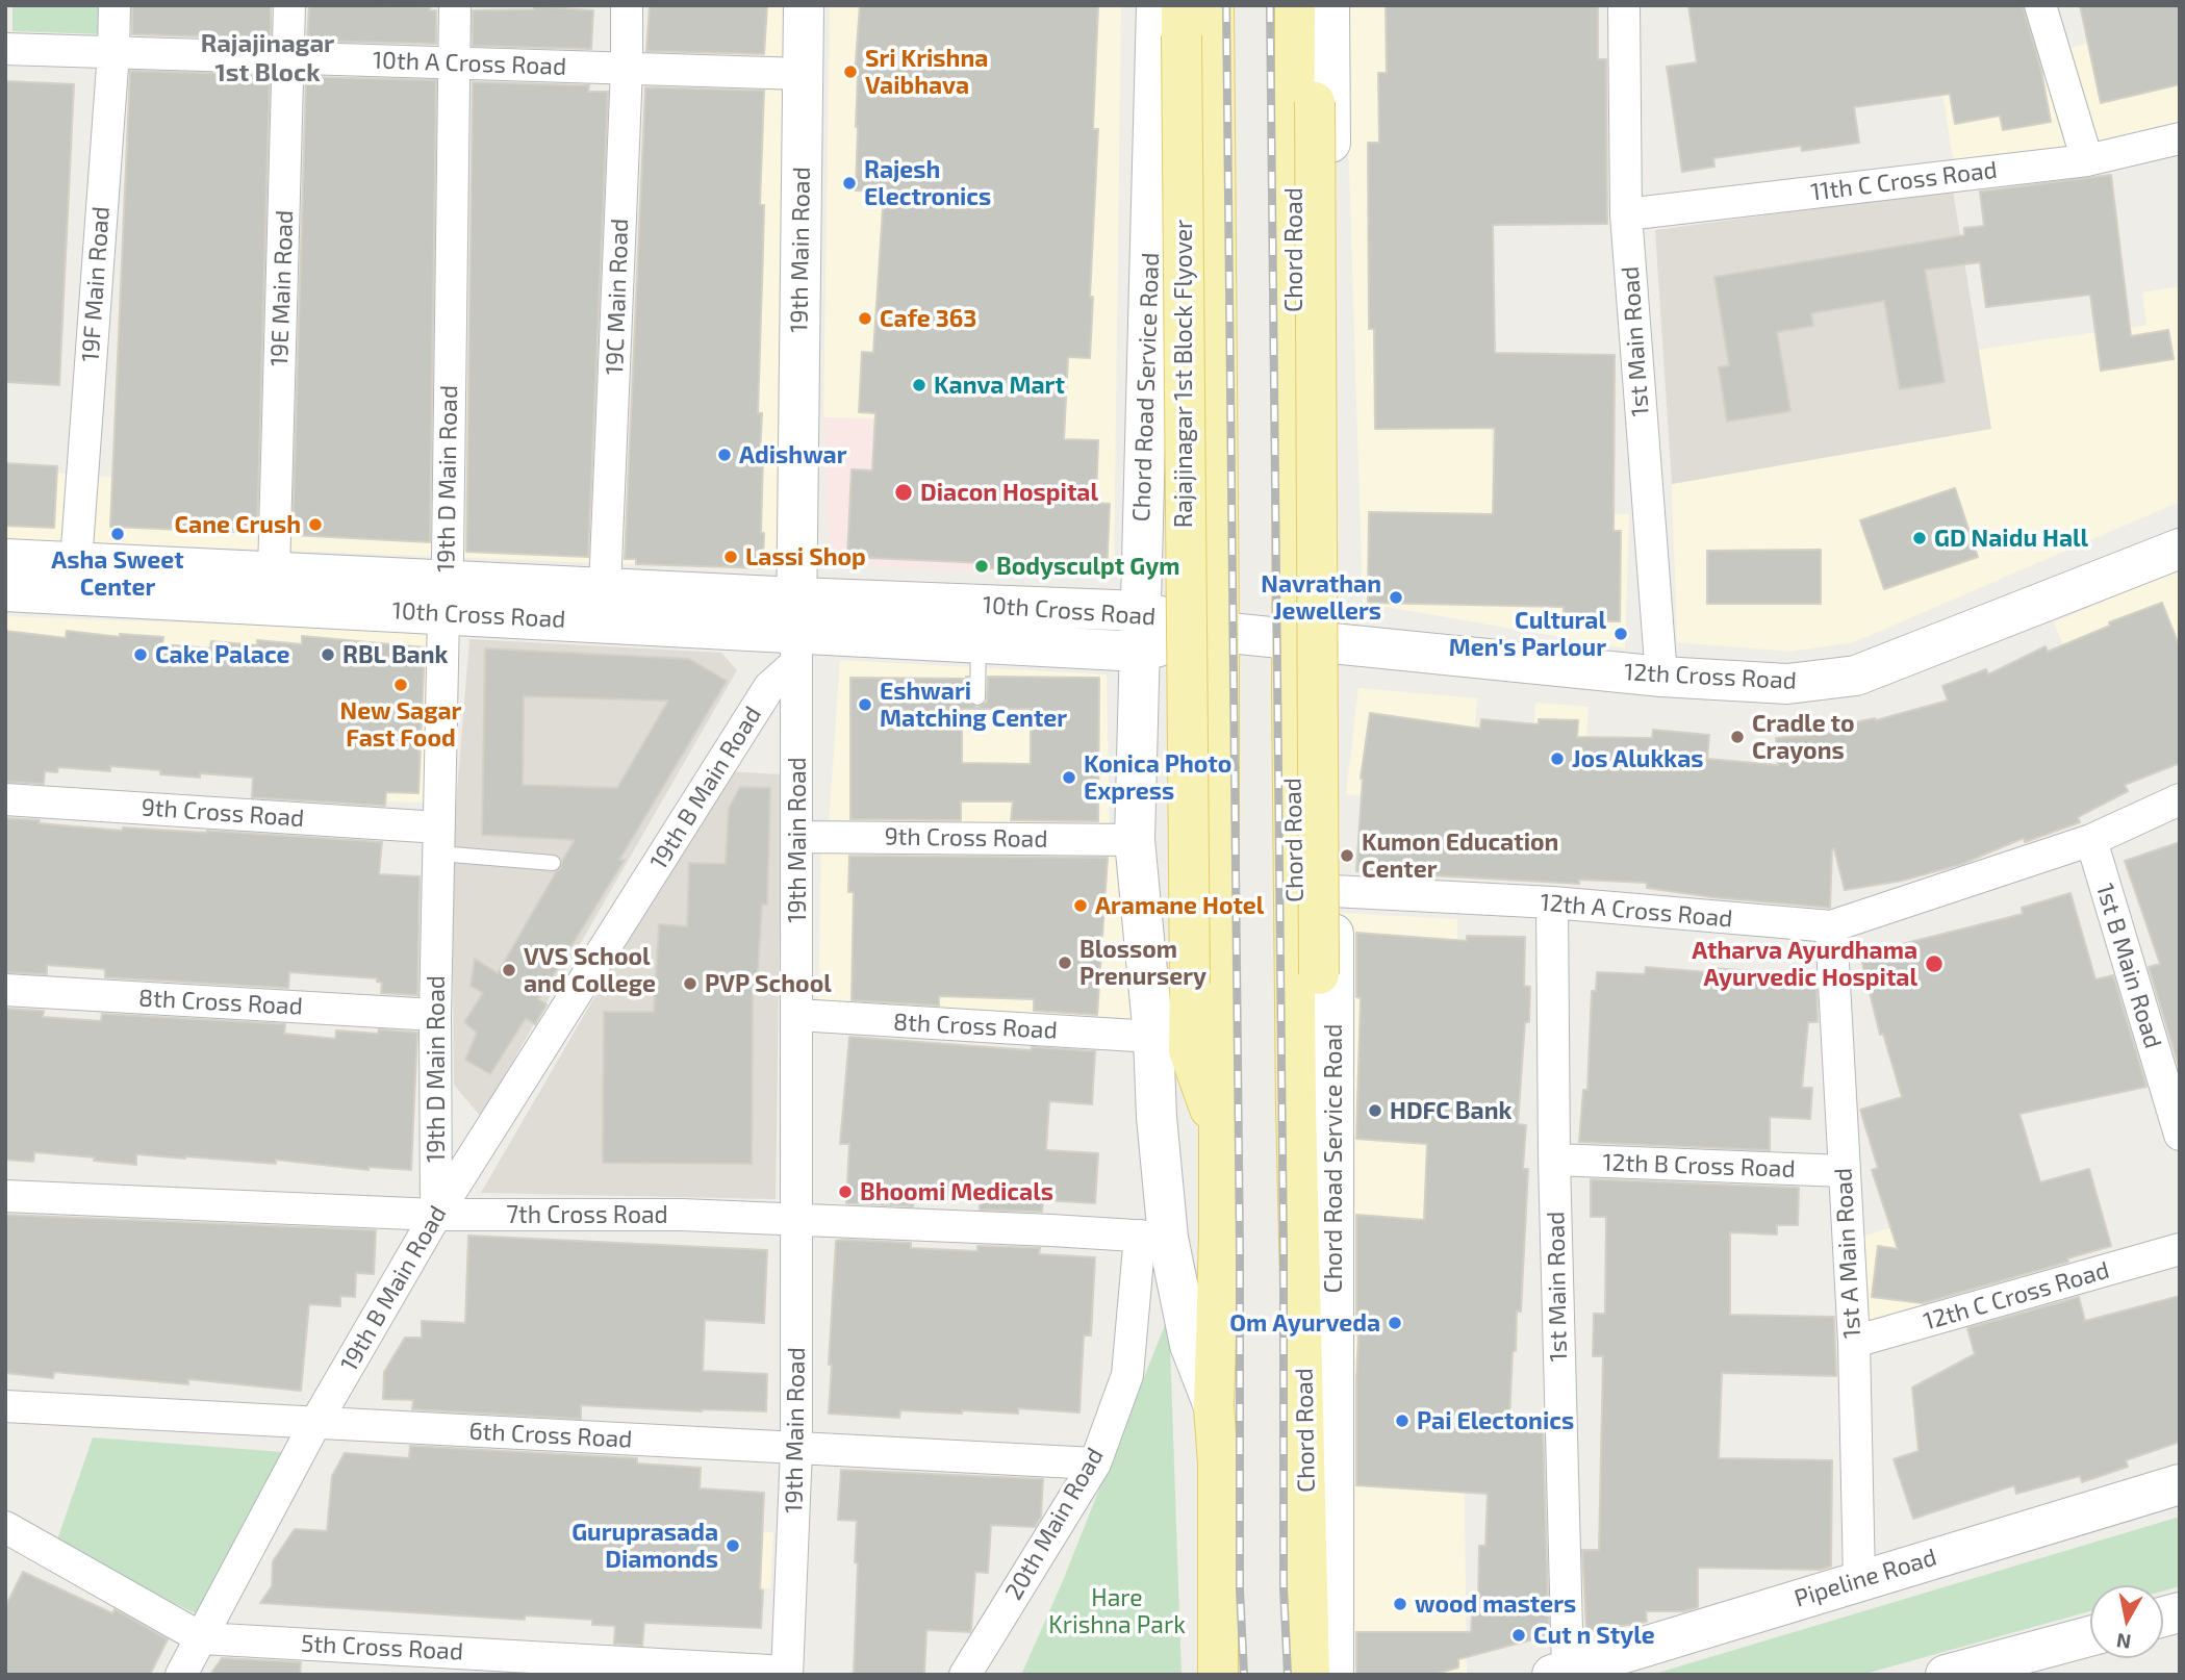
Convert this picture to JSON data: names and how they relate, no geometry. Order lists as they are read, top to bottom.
{
  "streets": {
    "main road": ["Chord Road", "Rajajinagar 1st Block Flyover"],
    "street": [
      "10th A Cross Road",
      "11th C Cross Road",
      "19th Main Road",
      "19F Main Road",
      "19E Main Road",
      "19C Main Road",
      "1st Main Road",
      "Chord Road Service Road",
      "19th D Main Road",
      "10th Cross Road",
      "12th Cross Road",
      "19th B Main Road",
      "9th Cross Road",
      "12th A Cross Road",
      "1st B Main Road",
      "8th Cross Road",
      "12th B Cross Road",
      "7th Cross Road",
      "1st A Main Road",
      "12th C Cross Road",
      "6th Cross Road",
      "20th Main Road",
      "Pipeline Road",
      "5th Cross Road"
    ]
  },
  "crossings": [
    ["10th A Cross Road", "19th Main Road"],
    ["10th A Cross Road", "19F Main Road"],
    ["10th A Cross Road", "19E Main Road"],
    ["10th A Cross Road", "19C Main Road"],
    ["10th A Cross Road", "19th D Main Road"],
    ["11th C Cross Road", "1st Main Road"],
    ["19th Main Road", "10th Cross Road"],
    ["19th Main Road", "19th B Main Road"],
    ["19th Main Road", "9th Cross Road"],
    ["19th Main Road", "8th Cross Road"],
    ["19th Main Road", "7th Cross Road"],
    ["19th Main Road", "6th Cross Road"],
    ["19th Main Road", "5th Cross Road"],
    ["Chord Road", "12th Cross Road"],
    ["19F Main Road", "10th Cross Road"],
    ["19E Main Road", "10th Cross Road"],
    ["19C Main Road", "10th Cross Road"],
    ["1st Main Road", "12th Cross Road"],
    ["1st Main Road", "12th A Cross Road"],
    ["1st Main Road", "12th B Cross Road"],
    ["1st Main Road", "Pipeline Road"],
    ["Rajajinagar 1st Block Flyover", "Chord Road Service Road"],
    ["Chord Road Service Road", "10th Cross Road"],
    ["Chord Road Service Road", "12th Cross Road"],
    ["Chord Road Service Road", "9th Cross Road"],
    ["Chord Road Service Road", "12th A Cross Road"],
    ["Chord Road Service Road", "8th Cross Road"],
    ["Chord Road Service Road", "7th Cross Road"],
    ["Chord Road Service Road", "20th Main Road"],
    ["19th D Main Road", "10th Cross Road"],
    ["19th D Main Road", "19th B Main Road"],
    ["19th D Main Road", "9th Cross Road"],
    ["19th D Main Road", "8th Cross Road"],
    ["19th D Main Road", "7th Cross Road"],
    ["10th Cross Road", "12th Cross Road"],
    ["10th Cross Road", "19th B Main Road"],
    ["19th B Main Road", "7th Cross Road"],
    ["19th B Main Road", "6th Cross Road"],
    ["19th B Main Road", "5th Cross Road"],
    ["12th A Cross Road", "1st B Main Road"],
    ["12th A Cross Road", "1st A Main Road"],
    ["12th B Cross Road", "1st A Main Road"],
    ["7th Cross Road", "20th Main Road"],
    ["1st A Main Road", "12th C Cross Road"],
    ["1st A Main Road", "Pipeline Road"],
    ["6th Cross Road", "20th Main Road"]
  ],
  "districts": ["Rajajinagar 1st Block"],
  "parks": ["Hare Krishna Park"],
  "places": [
    "Sri Krishna Vaibhava",
    "Rajesh Electronics",
    "Cafe 363",
    "Kanva Mart",
    "Adishwar",
    "Diacon Hospital",
    "Cane Crush",
    "Asha Sweet Center",
    "GD Naidu Hall",
    "Lassi Shop",
    "Bodysculpt Gym",
    "Navrathan Jewellers",
    "Cultural Men's Parlour",
    "Cake Palace",
    "RBL Bank",
    "New Sagar Fast Food",
    "Eshwari Matching Center",
    "Cradle to Crayons",
    "Jos Alukkas",
    "Konica Photo Express",
    "Kumon Education Center",
    "Aramane Hotel",
    "Blossom Prenursery",
    "Atharva Ayurdhama Ayurvedic Hospital",
    "VVS School and College",
    "PVP School",
    "HDFC Bank",
    "Bhoomi Medicals",
    "Om Ayurveda",
    "Pai Electonics",
    "Guruprasada Diamonds",
    "wood masters",
    "Cut n Style"
  ],
  "north": "bottom"
}
